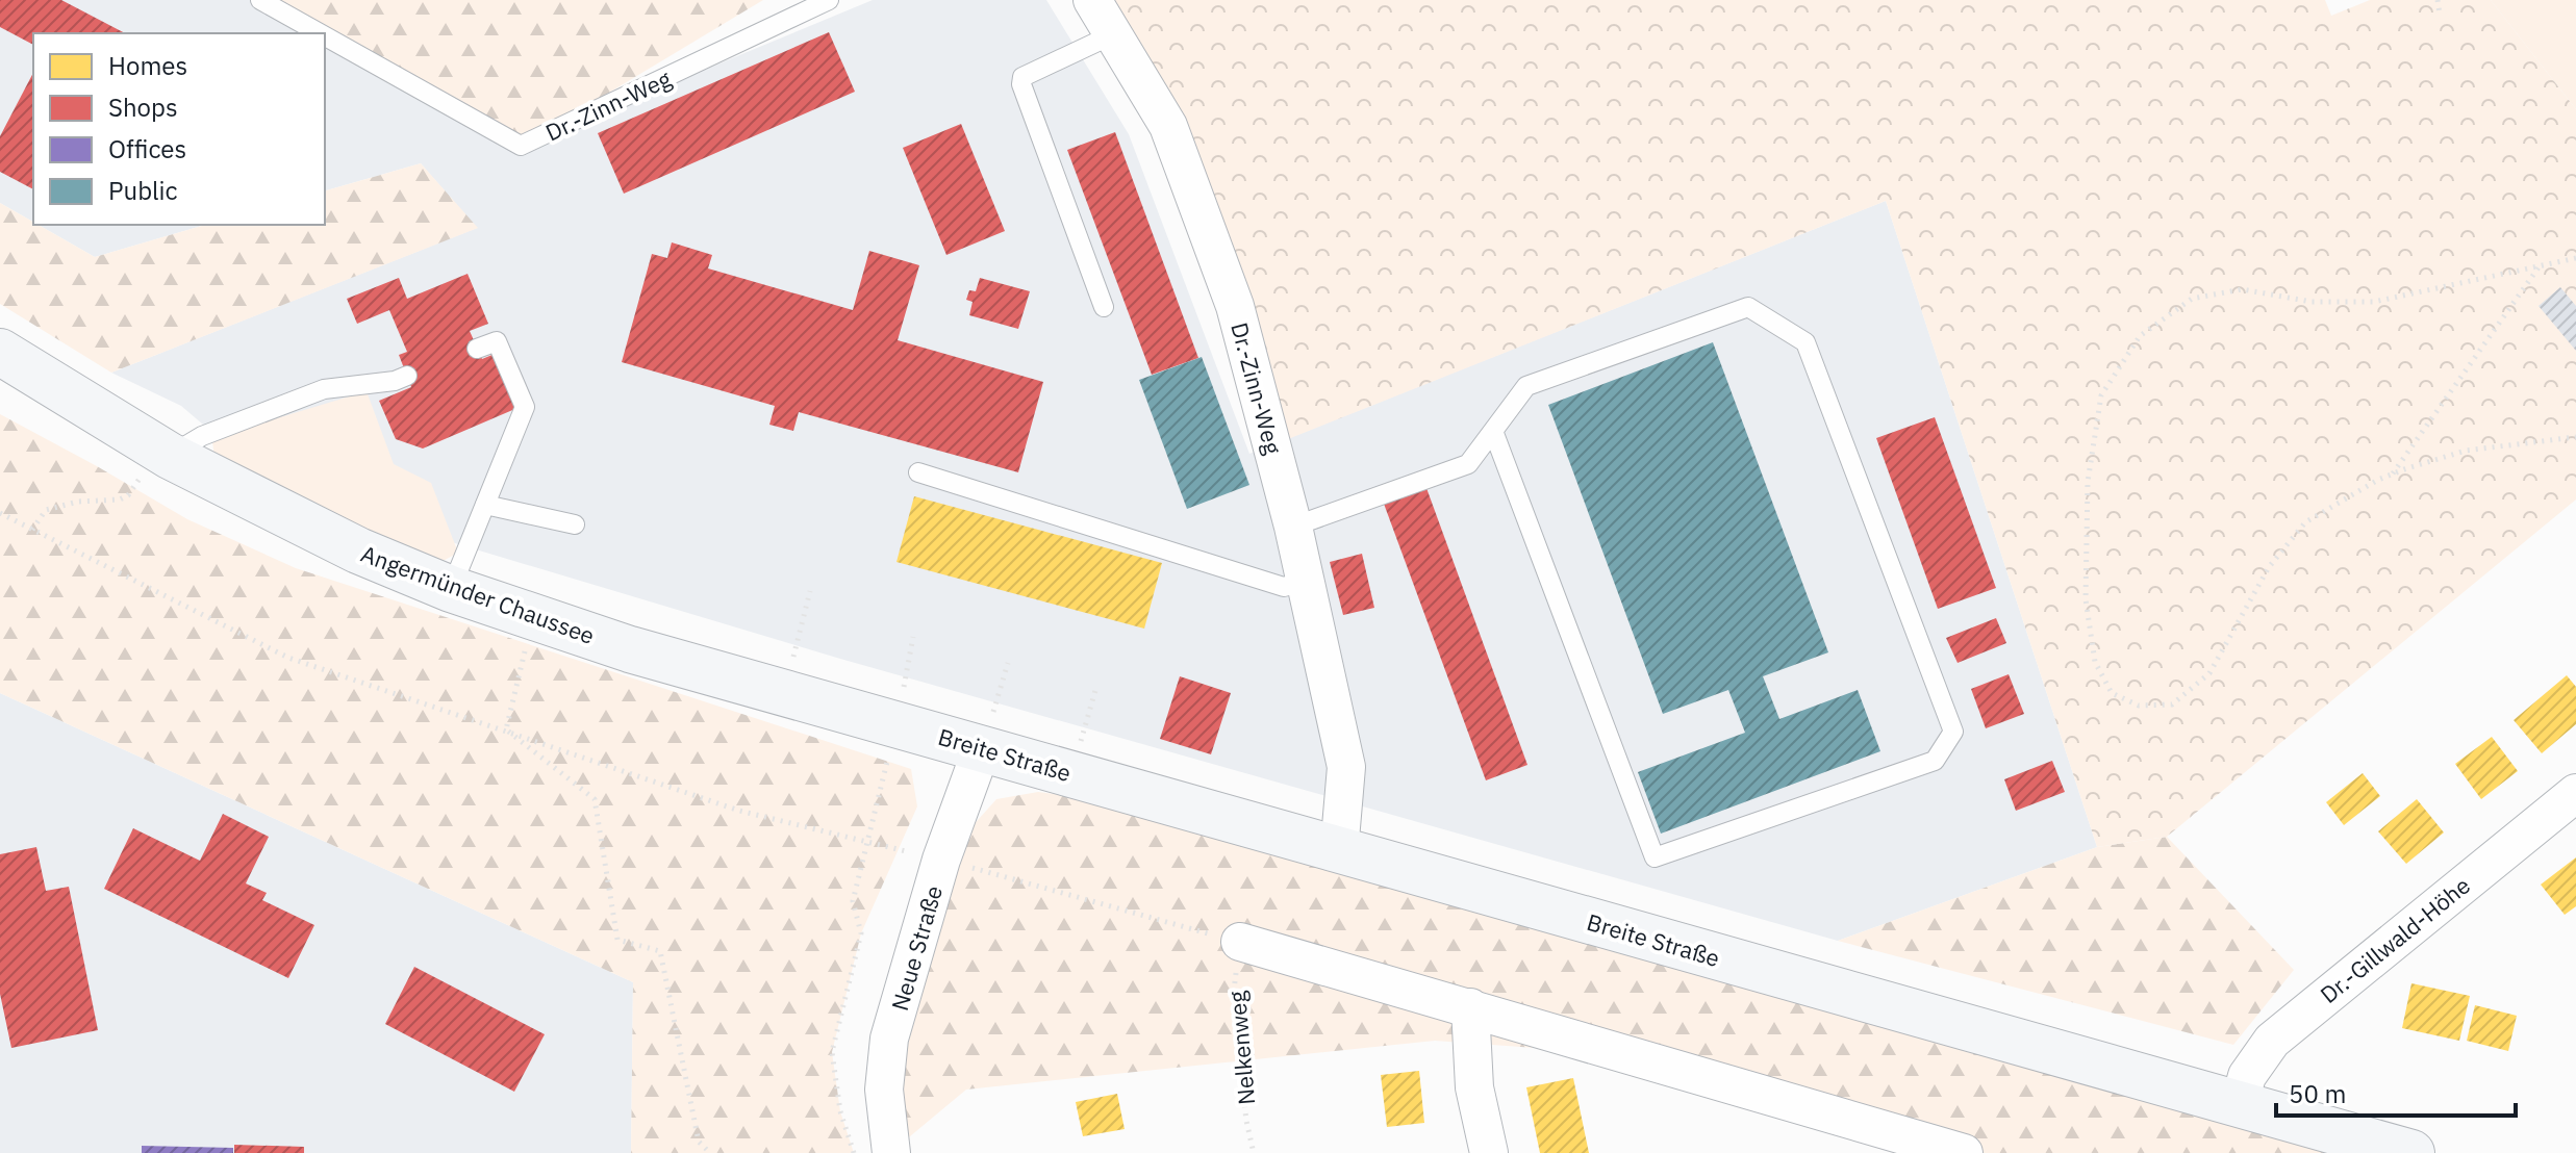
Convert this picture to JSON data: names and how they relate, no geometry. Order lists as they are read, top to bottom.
{
  "streets": {
    "main road": ["Angermünder Chaussee", "Breite Straße"],
    "street": ["Dr.-Zinn-Weg", "Dr.-Gillwald-Höhe", "Neue Straße"],
    "path": ["Nelkenweg"]
  },
  "crossings": [
    ["Dr.-Zinn-Weg", "Breite Straße"],
    ["Angermünder Chaussee", "Breite Straße"],
    ["Breite Straße", "Dr.-Gillwald-Höhe"],
    ["Breite Straße", "Neue Straße"]
  ],
  "legend": [
    "Homes",
    "Shops",
    "Offices",
    "Public"
  ],
  "scale_bar": "50 m"
}
